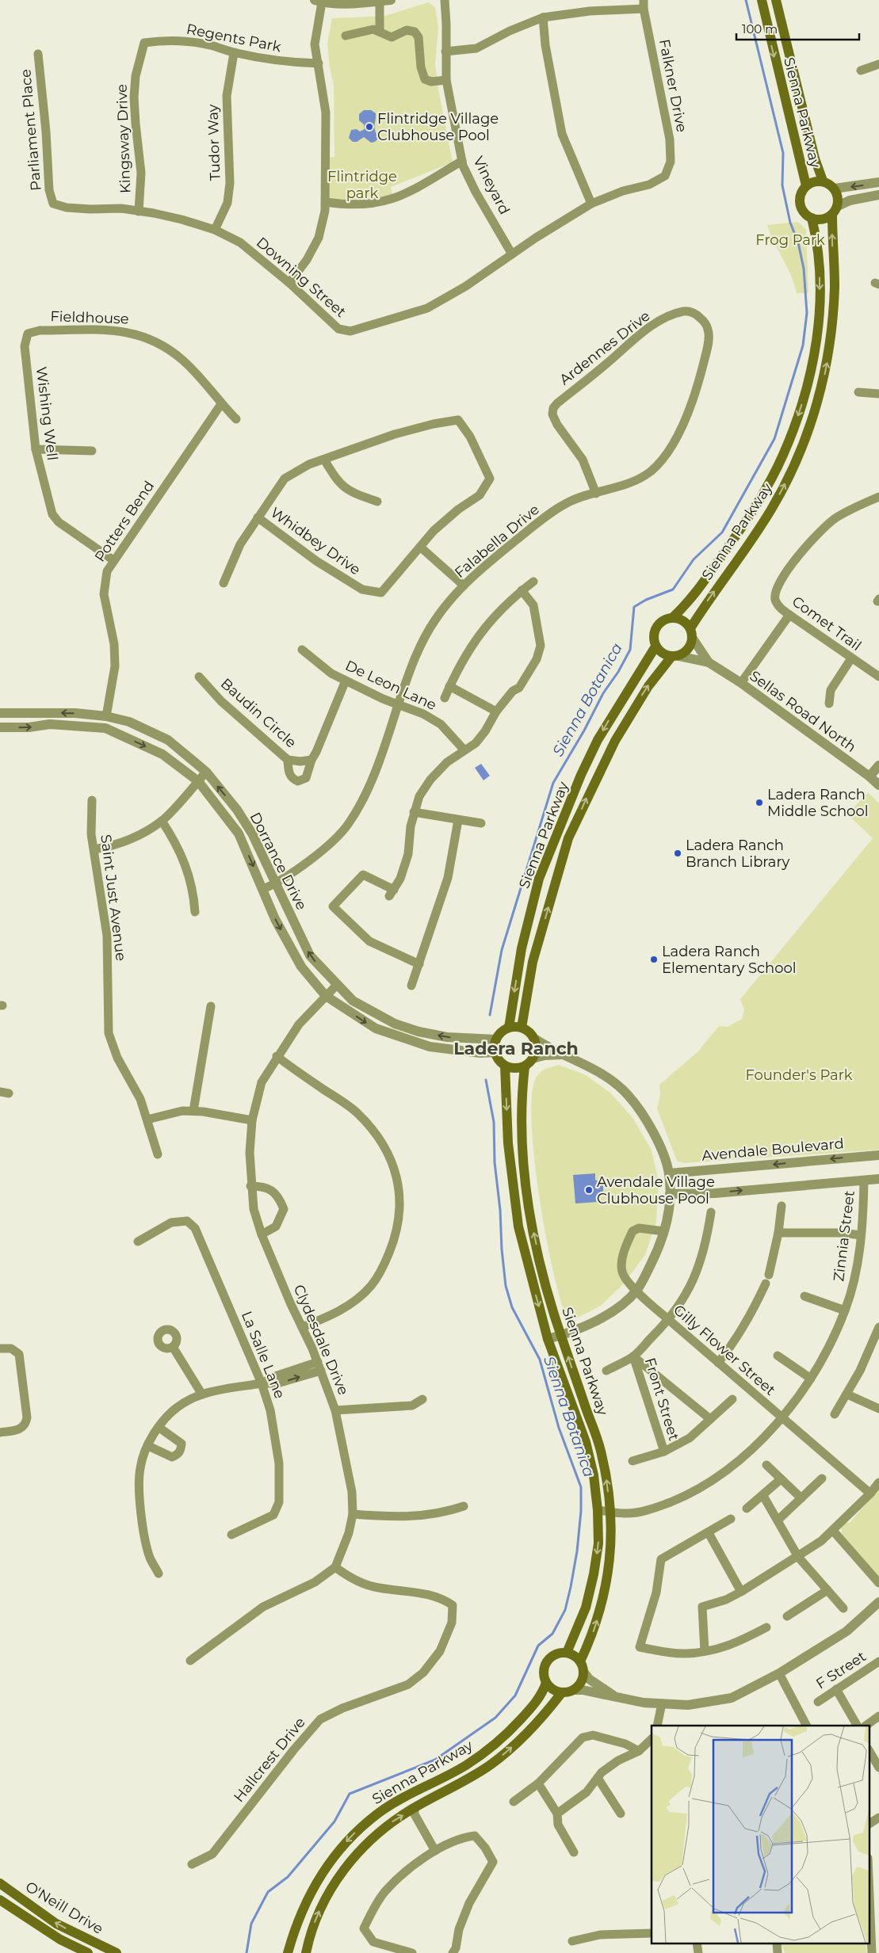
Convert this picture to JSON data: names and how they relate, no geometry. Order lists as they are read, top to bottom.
{
  "streets": {
    "main road": ["Sienna Parkway", "O'Neill Drive"],
    "street": [
      "Regents Park",
      "Falkner Drive",
      "Parliament Place",
      "Kingsway Drive",
      "Tudor Way",
      "Vineyard",
      "Downing Street",
      "Fieldhouse",
      "Ardennes Drive",
      "Wishing Well",
      "Potters Bend",
      "Whidbey Drive",
      "Falabella Drive",
      "Comet Trail",
      "De Leon Lane",
      "Sellas Road North",
      "Baudin Circle",
      "Dorrance Drive",
      "Saint Just Avenue",
      "Avendale Boulevard",
      "Zinnia Street",
      "Clydesdale Drive",
      "Gilly Flower Street",
      "La Salle Lane",
      "Front Street",
      "F Street",
      "Hallcrest Drive"
    ]
  },
  "crossings": [
    ["Regents Park", "Kingsway Drive"],
    ["Regents Park", "Tudor Way"],
    ["Falkner Drive", "Downing Street"],
    ["Sienna Parkway", "Sellas Road North"],
    ["Sienna Parkway", "Dorrance Drive"],
    ["Sienna Parkway", "Zinnia Street"],
    ["Parliament Place", "Downing Street"],
    ["Kingsway Drive", "Downing Street"],
    ["Tudor Way", "Downing Street"],
    ["Vineyard", "Downing Street"],
    ["Fieldhouse", "Wishing Well"],
    ["Fieldhouse", "Potters Bend"],
    ["Ardennes Drive", "Falabella Drive"],
    ["Wishing Well", "Potters Bend"],
    ["Potters Bend", "Dorrance Drive"],
    ["Falabella Drive", "De Leon Lane"],
    ["Falabella Drive", "Dorrance Drive"],
    ["De Leon Lane", "Baudin Circle"],
    ["Dorrance Drive", "Clydesdale Drive"],
    ["Zinnia Street", "Gilly Flower Street"],
    ["Clydesdale Drive", "Hallcrest Drive"]
  ],
  "districts": ["Ladera Ranch"],
  "water": ["Sienna Botanica"],
  "parks": ["Flintridge park", "Frog Park", "Founder's Park"],
  "places": [
    "Flintridge Village Clubhouse Pool",
    "Ladera Ranch Middle School",
    "Ladera Ranch Branch Library",
    "Ladera Ranch Elementary School",
    "Avendale Village Clubhouse Pool"
  ],
  "scale_bar": "100 m"
}
